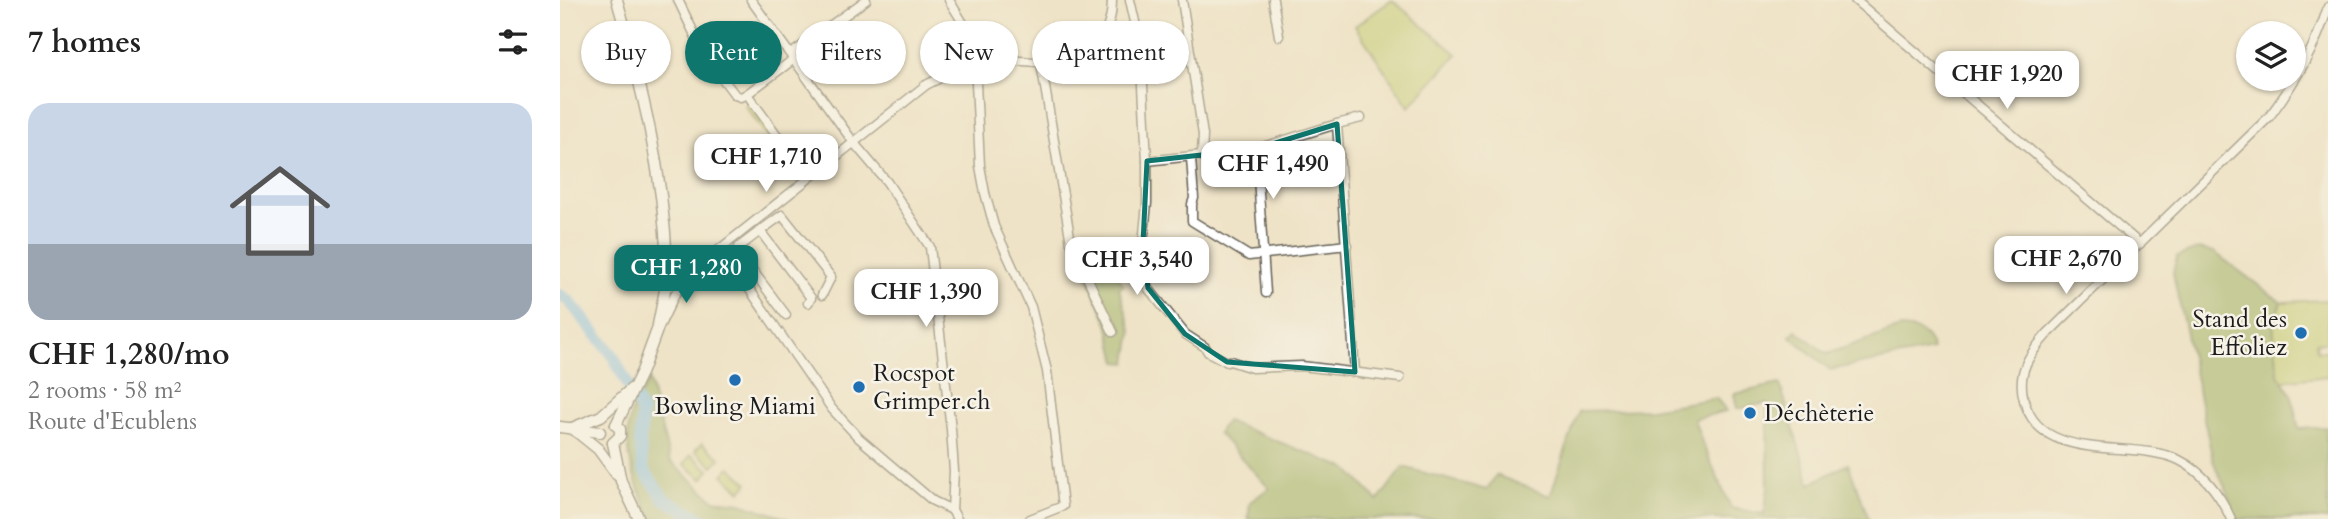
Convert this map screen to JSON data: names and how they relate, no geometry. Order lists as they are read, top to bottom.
{
  "places": [
    "Stand des Effoliez",
    "Bowling Miami",
    "Rocspot Grimper.ch",
    "Déchèterie"
  ],
  "page": {
    "heading": "7 homes",
    "chip": [
      "Buy",
      "Rent",
      "Filters",
      "New",
      "Apartment"
    ],
    "price": [
      "CHF 1,920",
      "CHF 1,710",
      "CHF 1,490",
      "CHF 2,670",
      "CHF 3,540",
      "CHF 1,280",
      "CHF 1,390"
    ],
    "list": [
      {
        "name": "CHF 1,280/mo",
        "note": "2 rooms · 58 m² · Route d'Ecublens"
      }
    ]
  }
}
